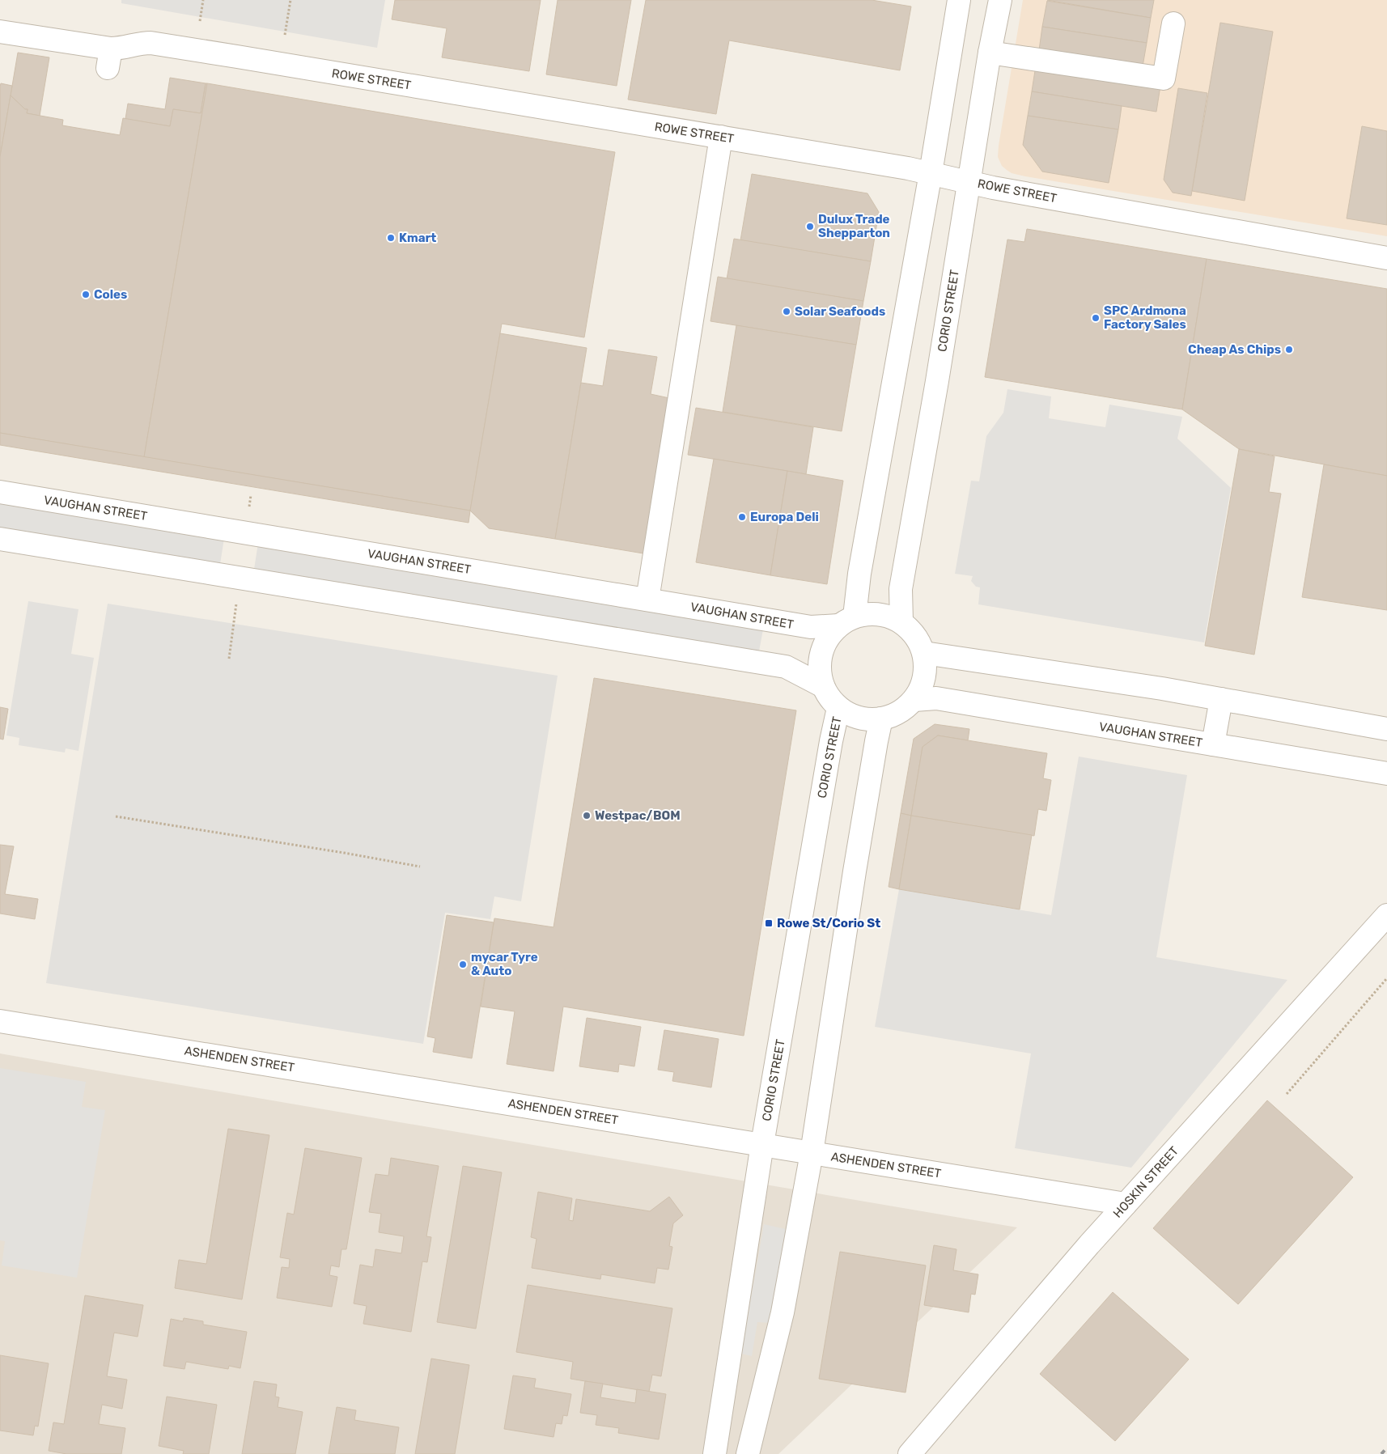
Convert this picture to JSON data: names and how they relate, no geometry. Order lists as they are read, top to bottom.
{
  "streets": {
    "street": [
      "ROWE STREET",
      "CORIO STREET",
      "VAUGHAN STREET",
      "ASHENDEN STREET",
      "HOSKIN STREET"
    ]
  },
  "crossings": [
    ["ROWE STREET", "CORIO STREET"],
    ["CORIO STREET", "VAUGHAN STREET"],
    ["CORIO STREET", "ASHENDEN STREET"],
    ["ASHENDEN STREET", "HOSKIN STREET"]
  ],
  "places": {
    "other": [
      "Dulux Trade Shepparton",
      "Kmart",
      "Coles",
      "Solar Seafoods",
      "SPC Ardmona Factory Sales",
      "Cheap As Chips",
      "Europa Deli",
      "Westpac/BOM",
      "mycar Tyre & Auto"
    ],
    "transit": ["Rowe St/Corio St"]
  }
}
